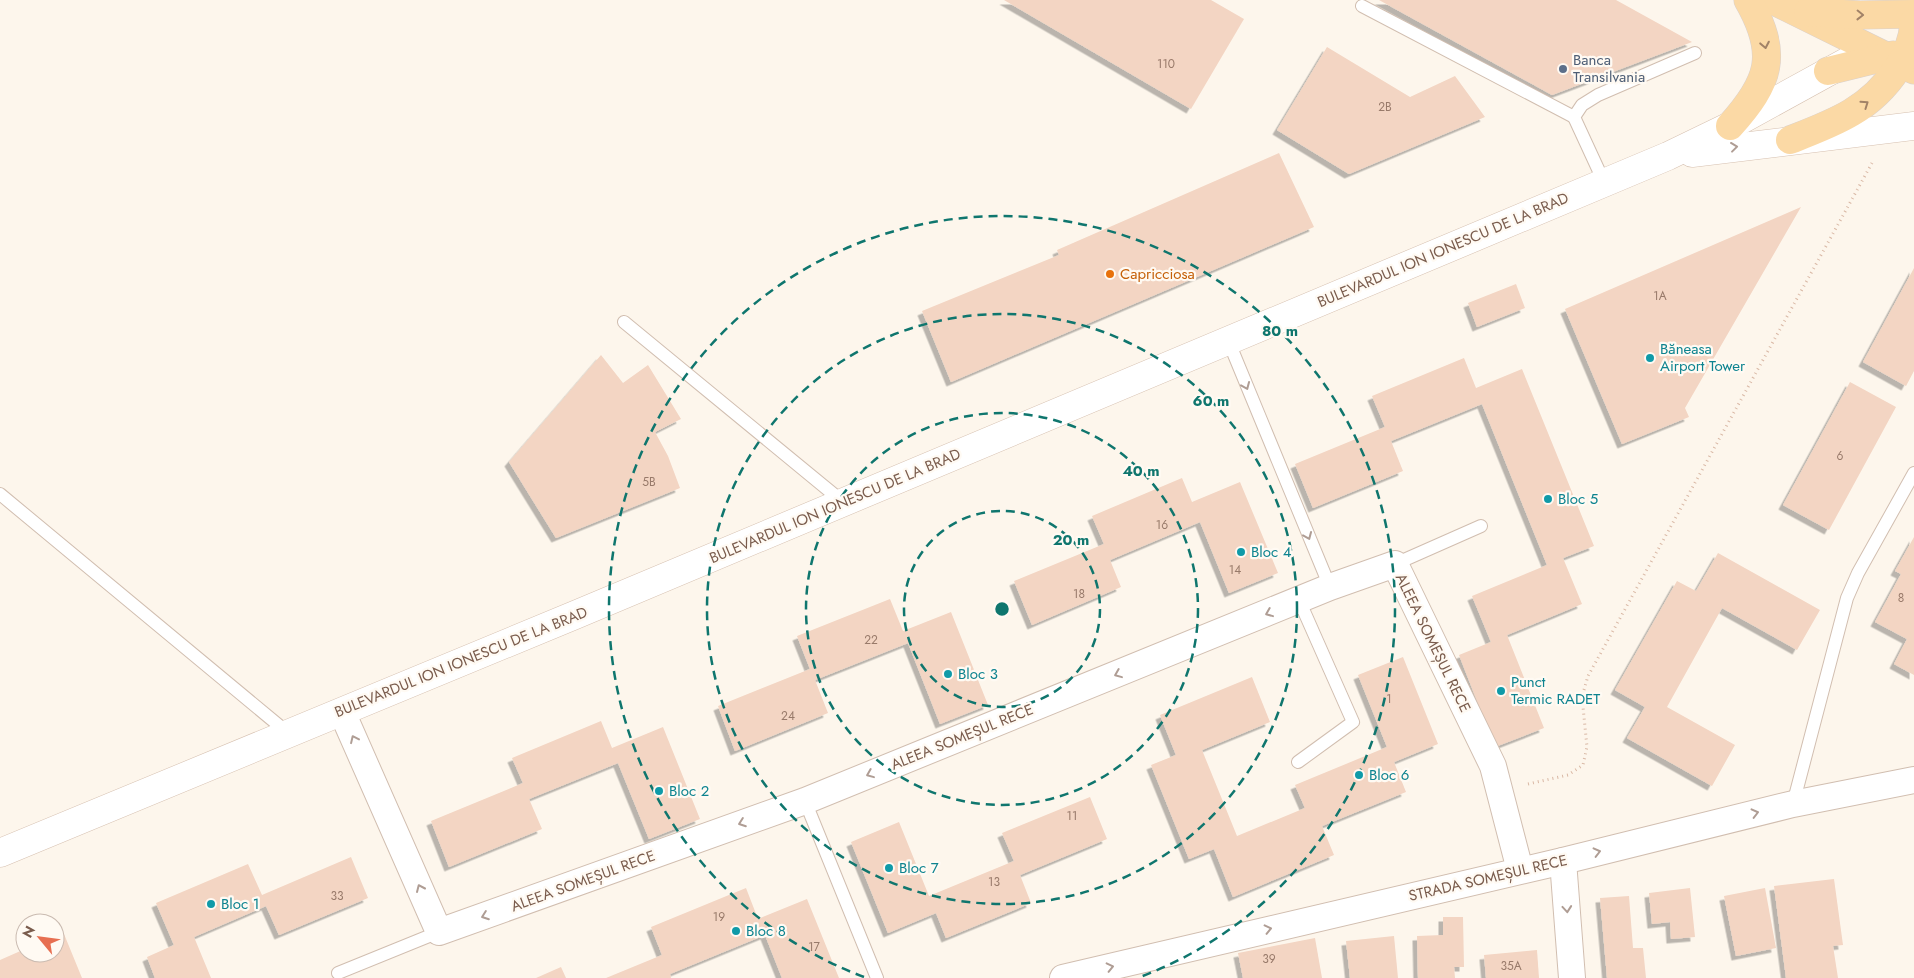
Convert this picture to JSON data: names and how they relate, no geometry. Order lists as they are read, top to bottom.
{
  "streets": {
    "main road": ["BULEVARDUL ION IONESCU DE LA BRAD"],
    "street": ["ALEEA SOMEȘUL RECE", "STRADA SOMEȘUL RECE"]
  },
  "crossings": [
    ["ALEEA SOMEȘUL RECE", "STRADA SOMEȘUL RECE"]
  ],
  "one_way": ["ALEEA SOMEȘUL RECE", "STRADA SOMEȘUL RECE"],
  "places": [
    "Banca Transilvania",
    "Capricciosa",
    "Băneasa Airport Tower",
    "Bloc 5",
    "Bloc 4",
    "Bloc 3",
    "Punct Termic RADET",
    "Bloc 6",
    "Bloc 2",
    "Bloc 7",
    "Bloc 1",
    "Bloc 8"
  ],
  "house_numbers": [
    "110",
    "2B",
    "1A",
    "6",
    "5B",
    "16",
    "14",
    "18",
    "8",
    "22",
    "1",
    "24",
    "11",
    "13",
    "33",
    "19",
    "17",
    "39",
    "35A"
  ],
  "north": "top left",
  "rings": [
    "80 m",
    "60 m",
    "40 m",
    "20 m"
  ]
}
